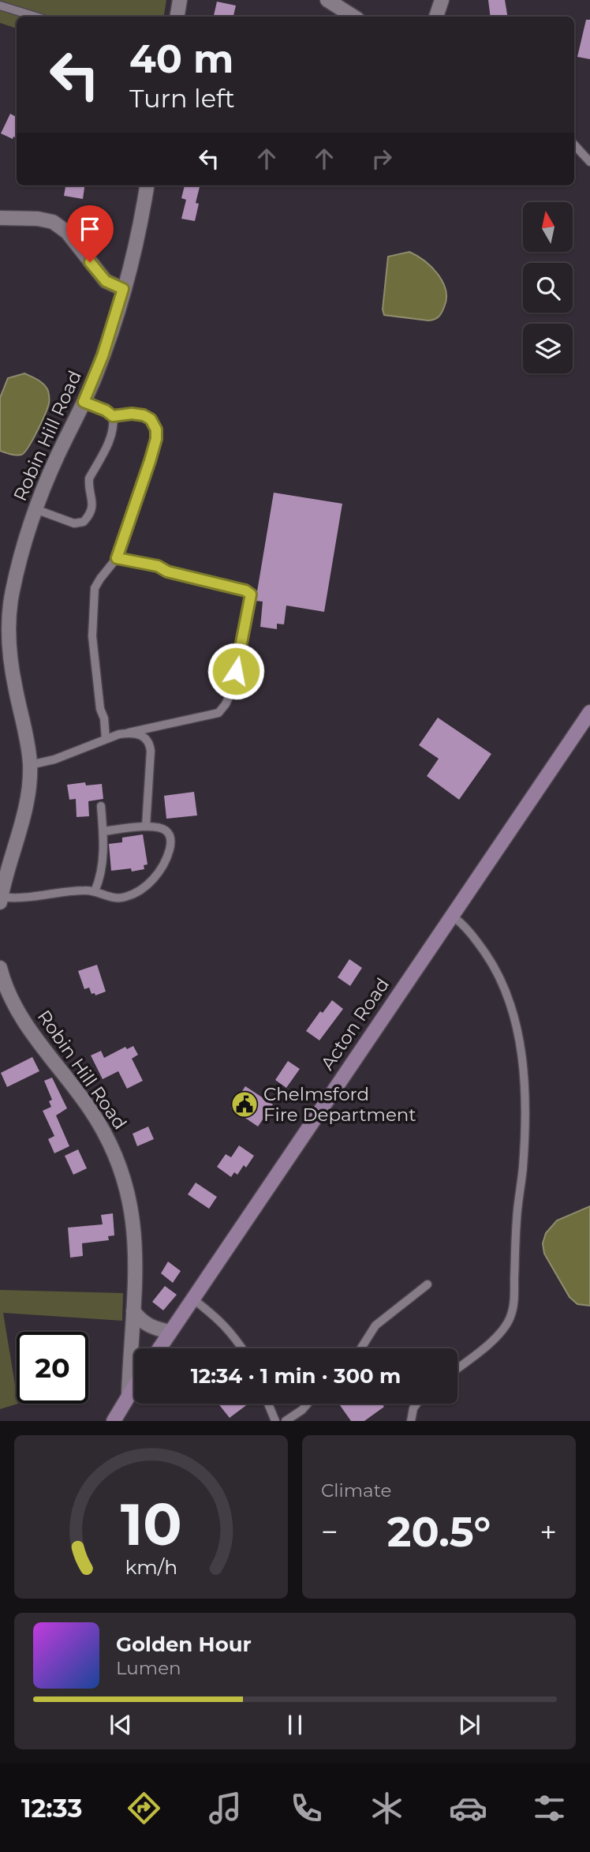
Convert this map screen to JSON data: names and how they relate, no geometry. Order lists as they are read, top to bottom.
{
  "streets": {
    "main road": ["Acton Road"],
    "street": ["Robin Hill Road"]
  },
  "places": {
    "public building": ["Chelmsford Fire Department"]
  },
  "north": "top",
  "page": {
    "turn": ["40 m", "Turn left"],
    "limit": "20",
    "trip": "12:34 · 1 min · 300 m",
    "tile": "Climate",
    "heat": ["−", "20.5°", "+"],
    "song": ["Golden Hour", "Lumen"],
    "tabs": "12:33",
    "gauge": ["10", "km/h"]
  }
}
